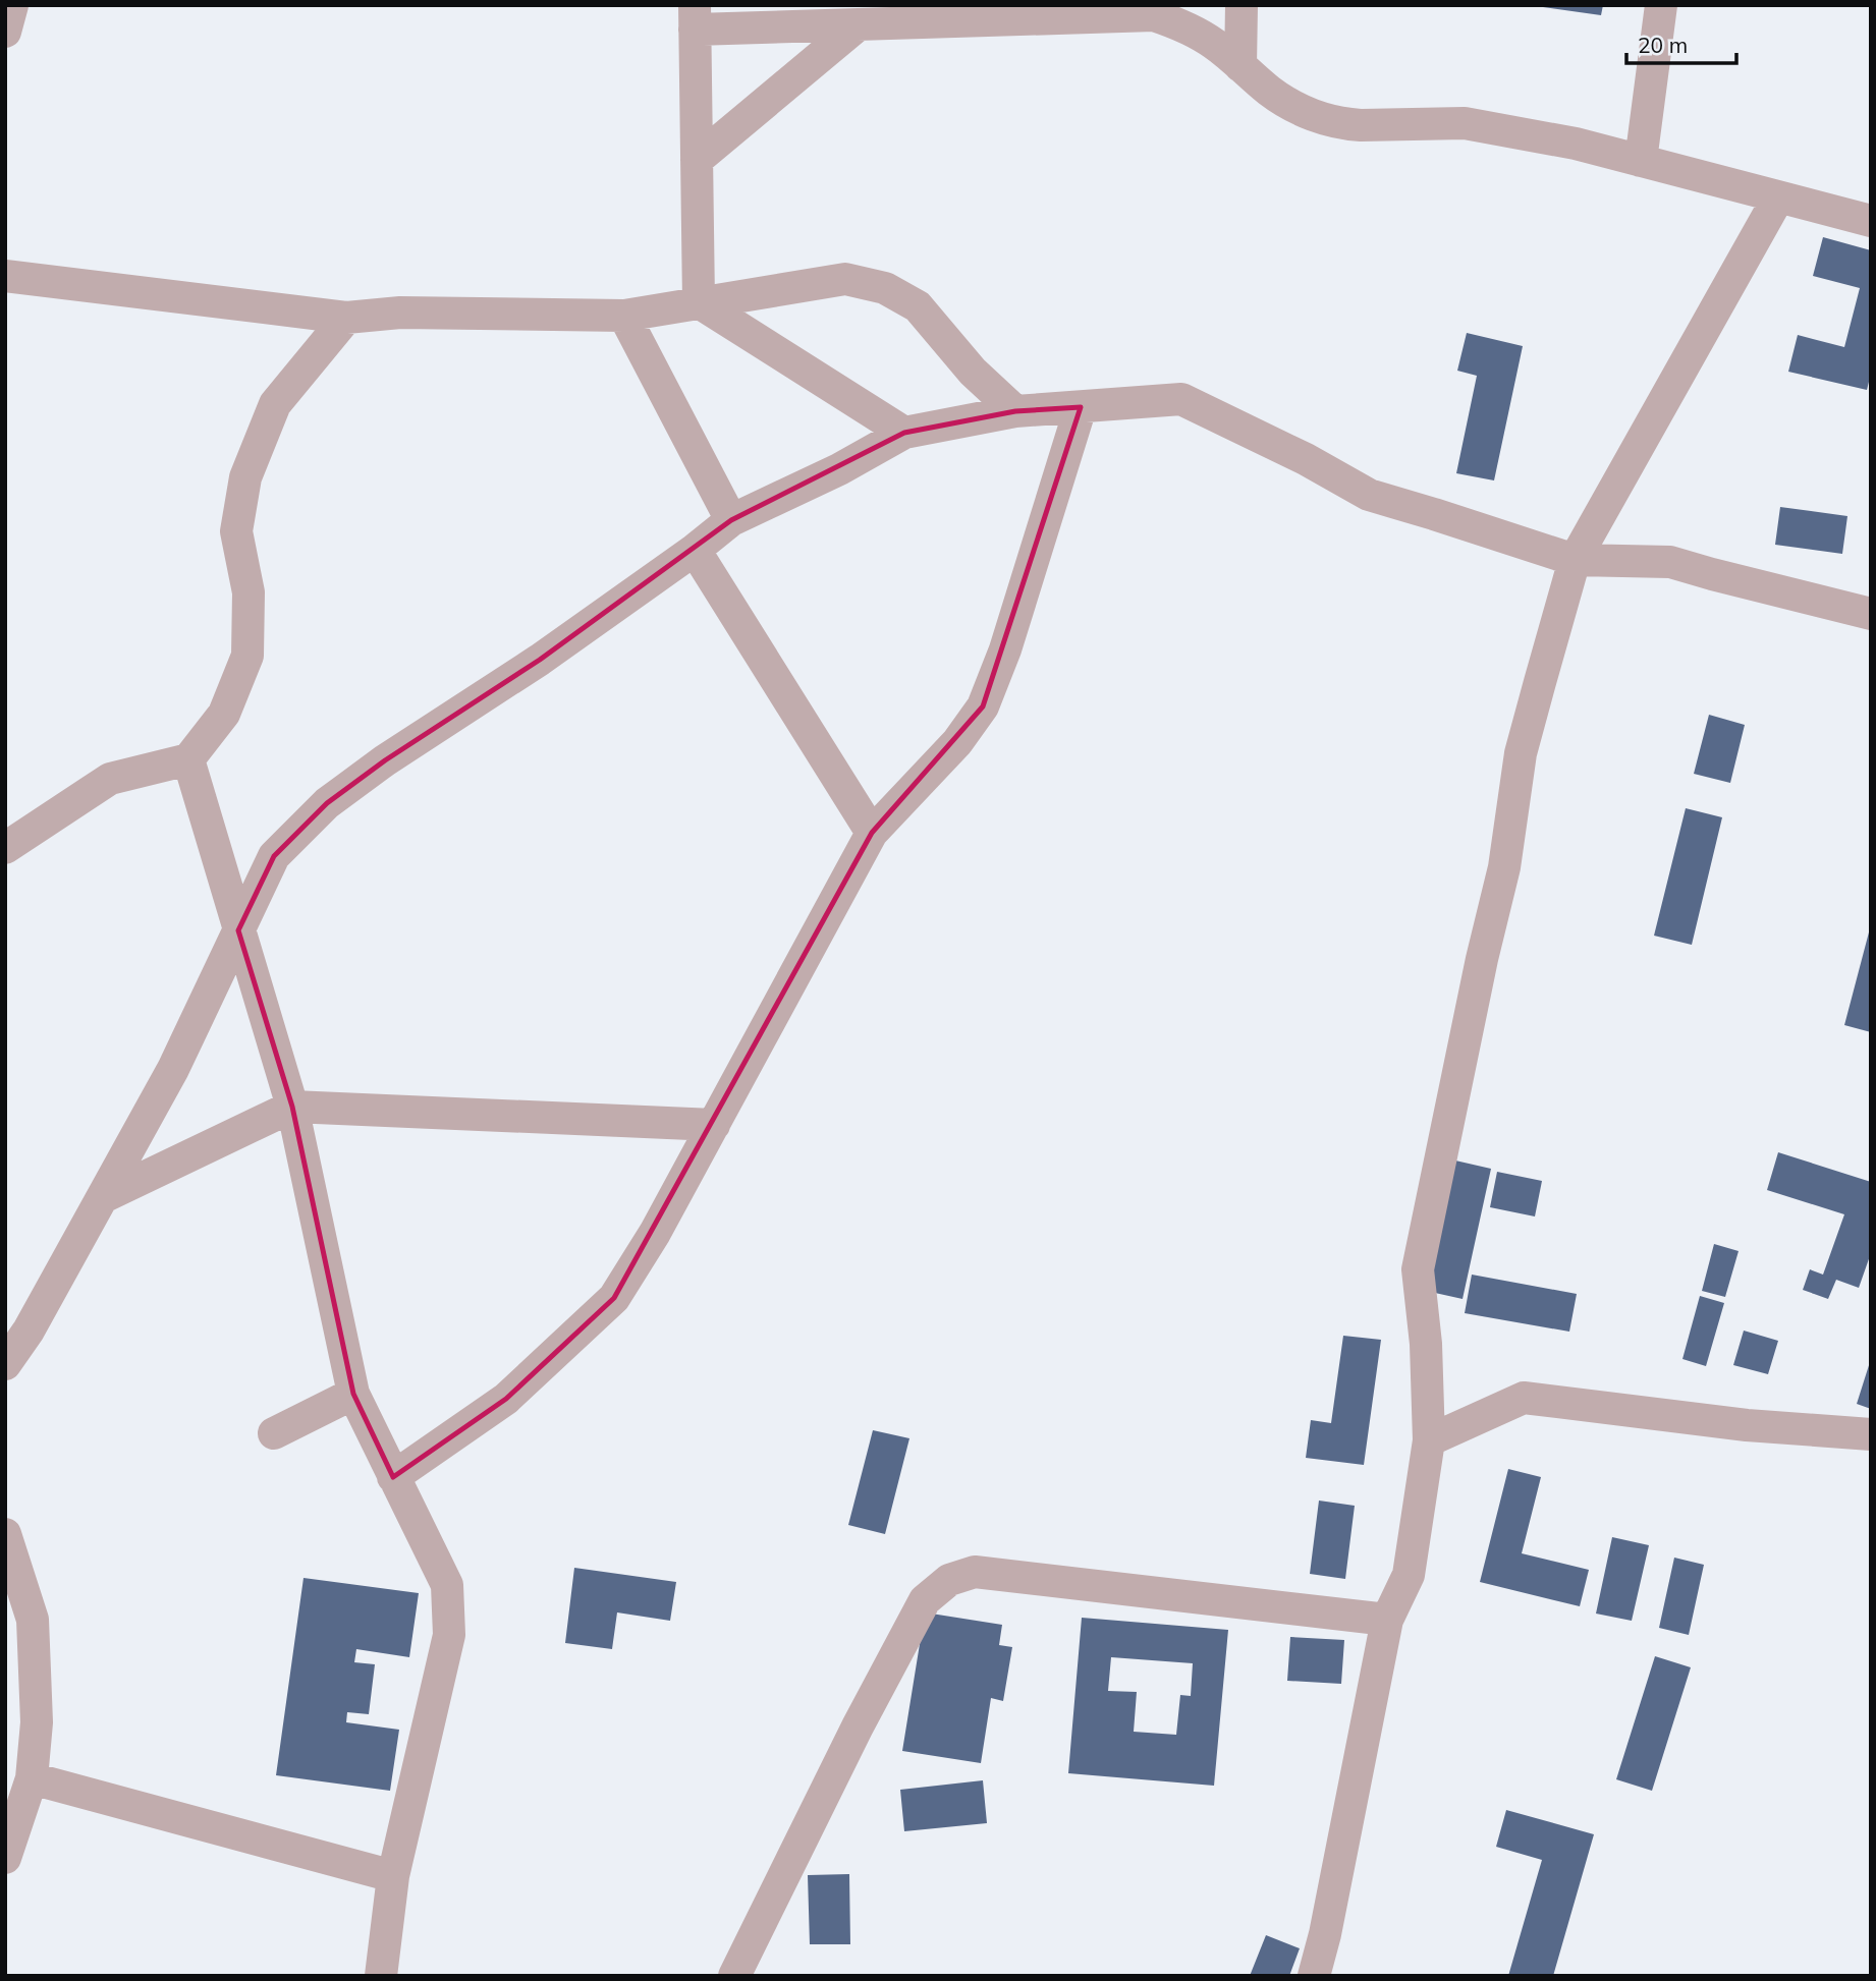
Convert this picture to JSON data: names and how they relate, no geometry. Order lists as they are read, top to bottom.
{
  "scale_bar": "20 m"
}
